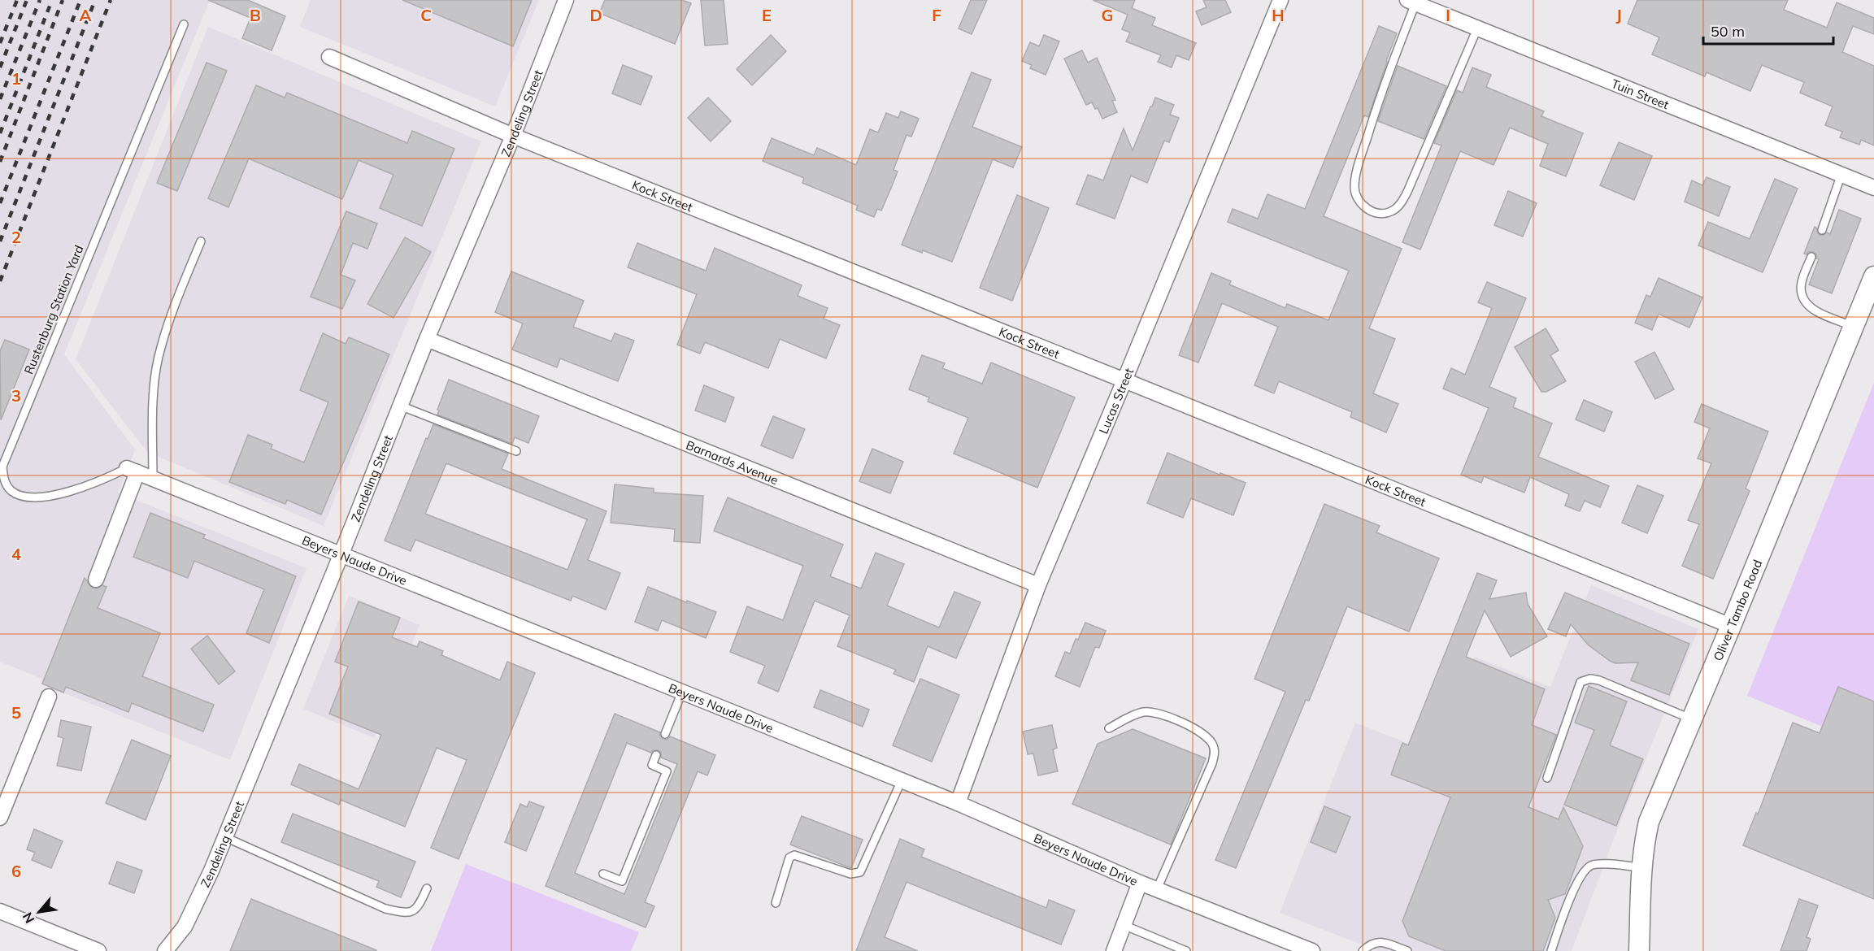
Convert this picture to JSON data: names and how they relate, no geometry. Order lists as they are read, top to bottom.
{
  "streets": {
    "main road": ["Oliver Tambo Road"],
    "street": [
      "Tuin Street",
      "Zendeling Street",
      "Kock Street",
      "Lucas Street",
      "Barnards Avenue",
      "Beyers Naude Drive"
    ],
    "lane": ["Rustenburg Station Yard"]
  },
  "crossings": [
    ["Zendeling Street", "Kock Street"],
    ["Zendeling Street", "Barnards Avenue"],
    ["Zendeling Street", "Beyers Naude Drive"],
    ["Kock Street", "Lucas Street"],
    ["Kock Street", "Oliver Tambo Road"],
    ["Rustenburg Station Yard", "Beyers Naude Drive"],
    ["Lucas Street", "Barnards Avenue"],
    ["Lucas Street", "Beyers Naude Drive"]
  ],
  "scale_bar": "50 m",
  "north": "bottom left",
  "grid": {
    "columns": [
      "A",
      "B",
      "C",
      "D",
      "E",
      "F",
      "G",
      "H",
      "I",
      "J"
    ],
    "rows": [
      "1",
      "2",
      "3",
      "4",
      "5",
      "6"
    ]
  }
}
